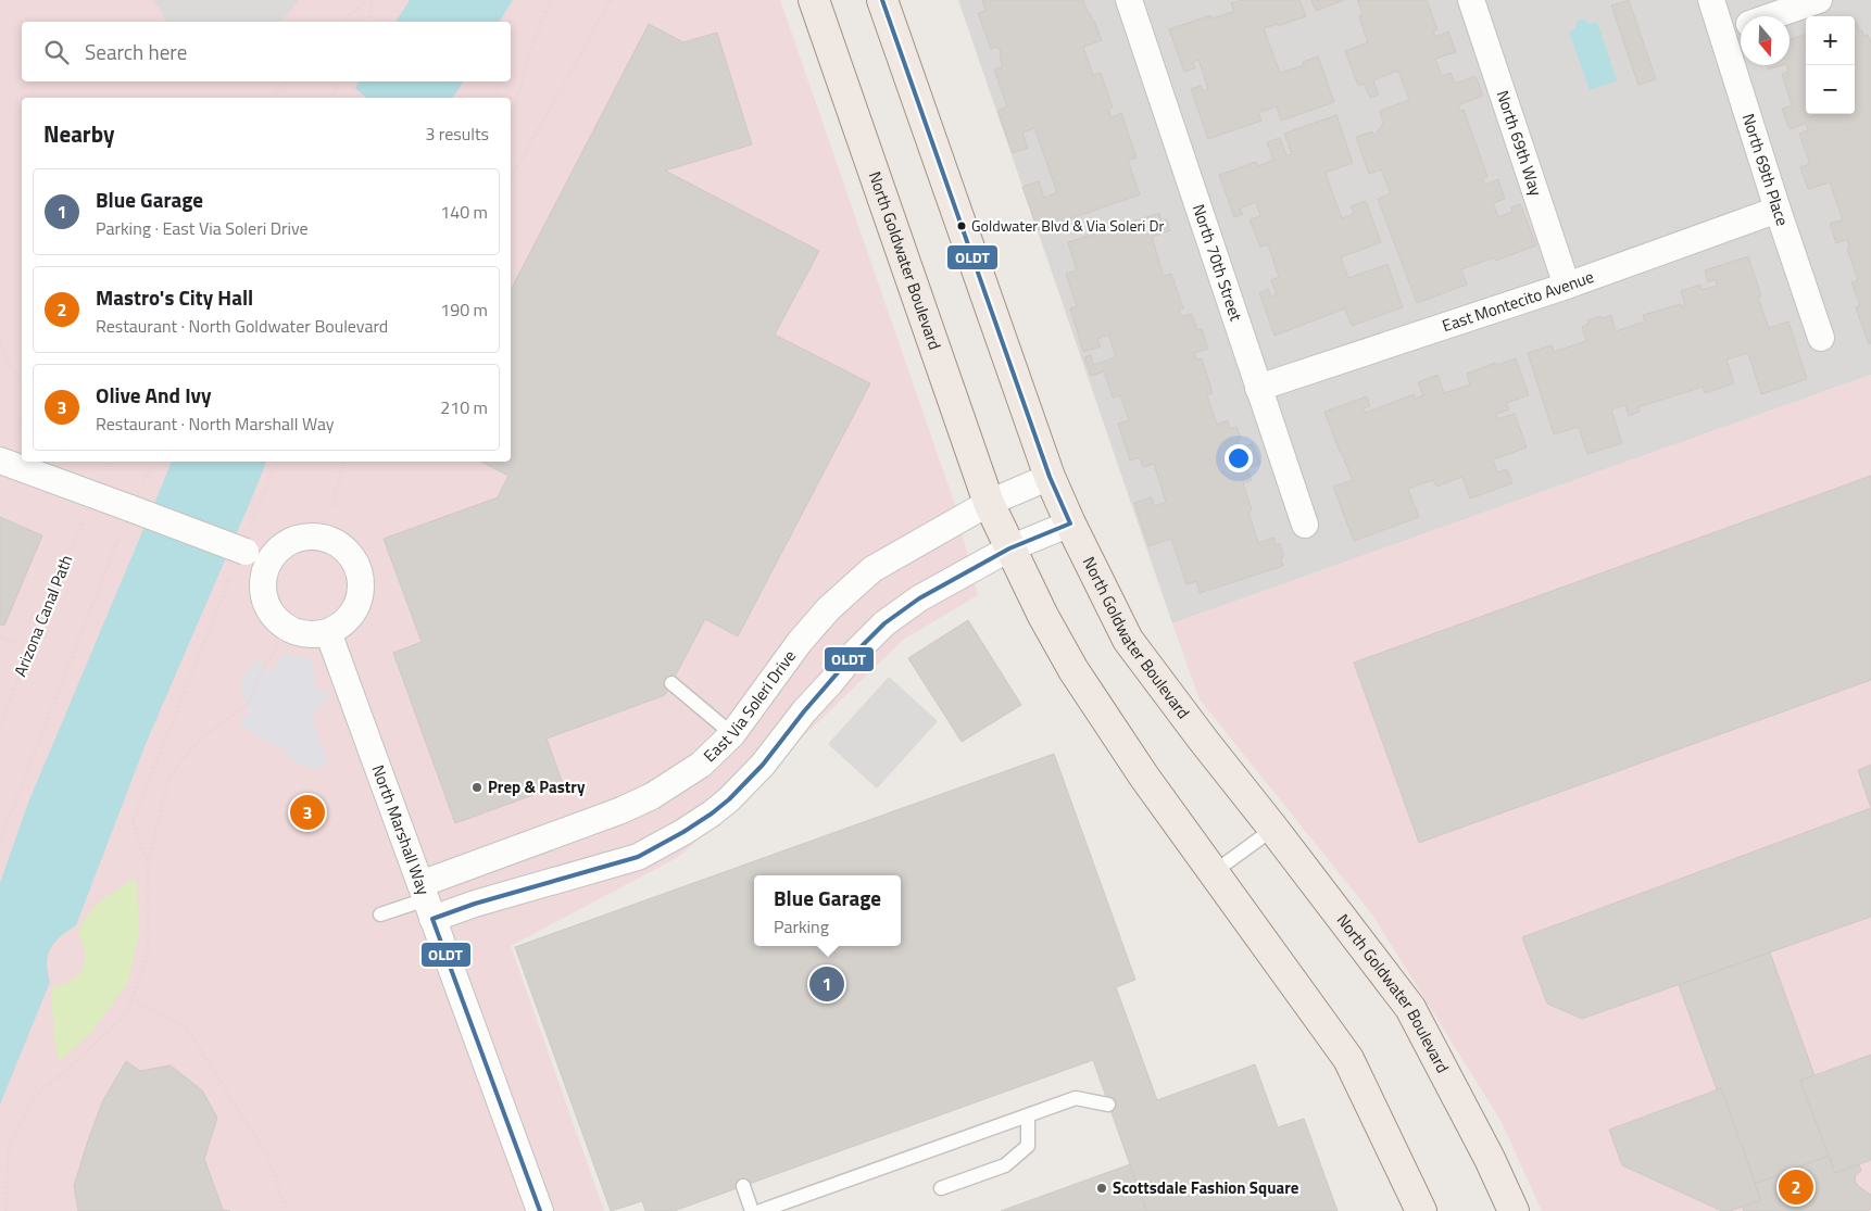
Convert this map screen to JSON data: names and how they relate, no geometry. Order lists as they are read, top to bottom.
{
  "streets": {
    "main road": ["North Goldwater Boulevard"],
    "street": [
      "North 69th Way",
      "North 69th Place",
      "North 70th Street",
      "East Montecito Avenue",
      "East Via Soleri Drive",
      "North Marshall Way"
    ],
    "path": ["Arizona Canal Path"]
  },
  "crossings": [
    ["North 69th Way", "East Montecito Avenue"],
    ["North 69th Place", "East Montecito Avenue"],
    ["North Goldwater Boulevard", "East Via Soleri Drive"],
    ["North 70th Street", "East Montecito Avenue"],
    ["East Via Soleri Drive", "North Marshall Way"]
  ],
  "places": ["Goldwater Blvd & Via Soleri Dr", "Prep & Pastry", "Scottsdale Fashion Square"],
  "lines": ["transit line OLDT"],
  "north": "bottom",
  "page": {
    "map_buttons": ["+", "−"],
    "search": "Search here",
    "heading": ["Nearby", "3 results"],
    "list": [
      {
        "mark": "1",
        "name": "Blue Garage",
        "note": "Parking · East Via Soleri Drive",
        "value": "140 m"
      },
      {
        "mark": "2",
        "name": "Mastro's City Hall",
        "note": "Restaurant · North Goldwater Boulevard",
        "value": "190 m"
      },
      {
        "mark": "3",
        "name": "Olive And Ivy",
        "note": "Restaurant · North Marshall Way",
        "value": "210 m"
      }
    ],
    "pins": ["3", "1", "2"],
    "popup": ["Blue Garage", "Parking"]
  }
}
